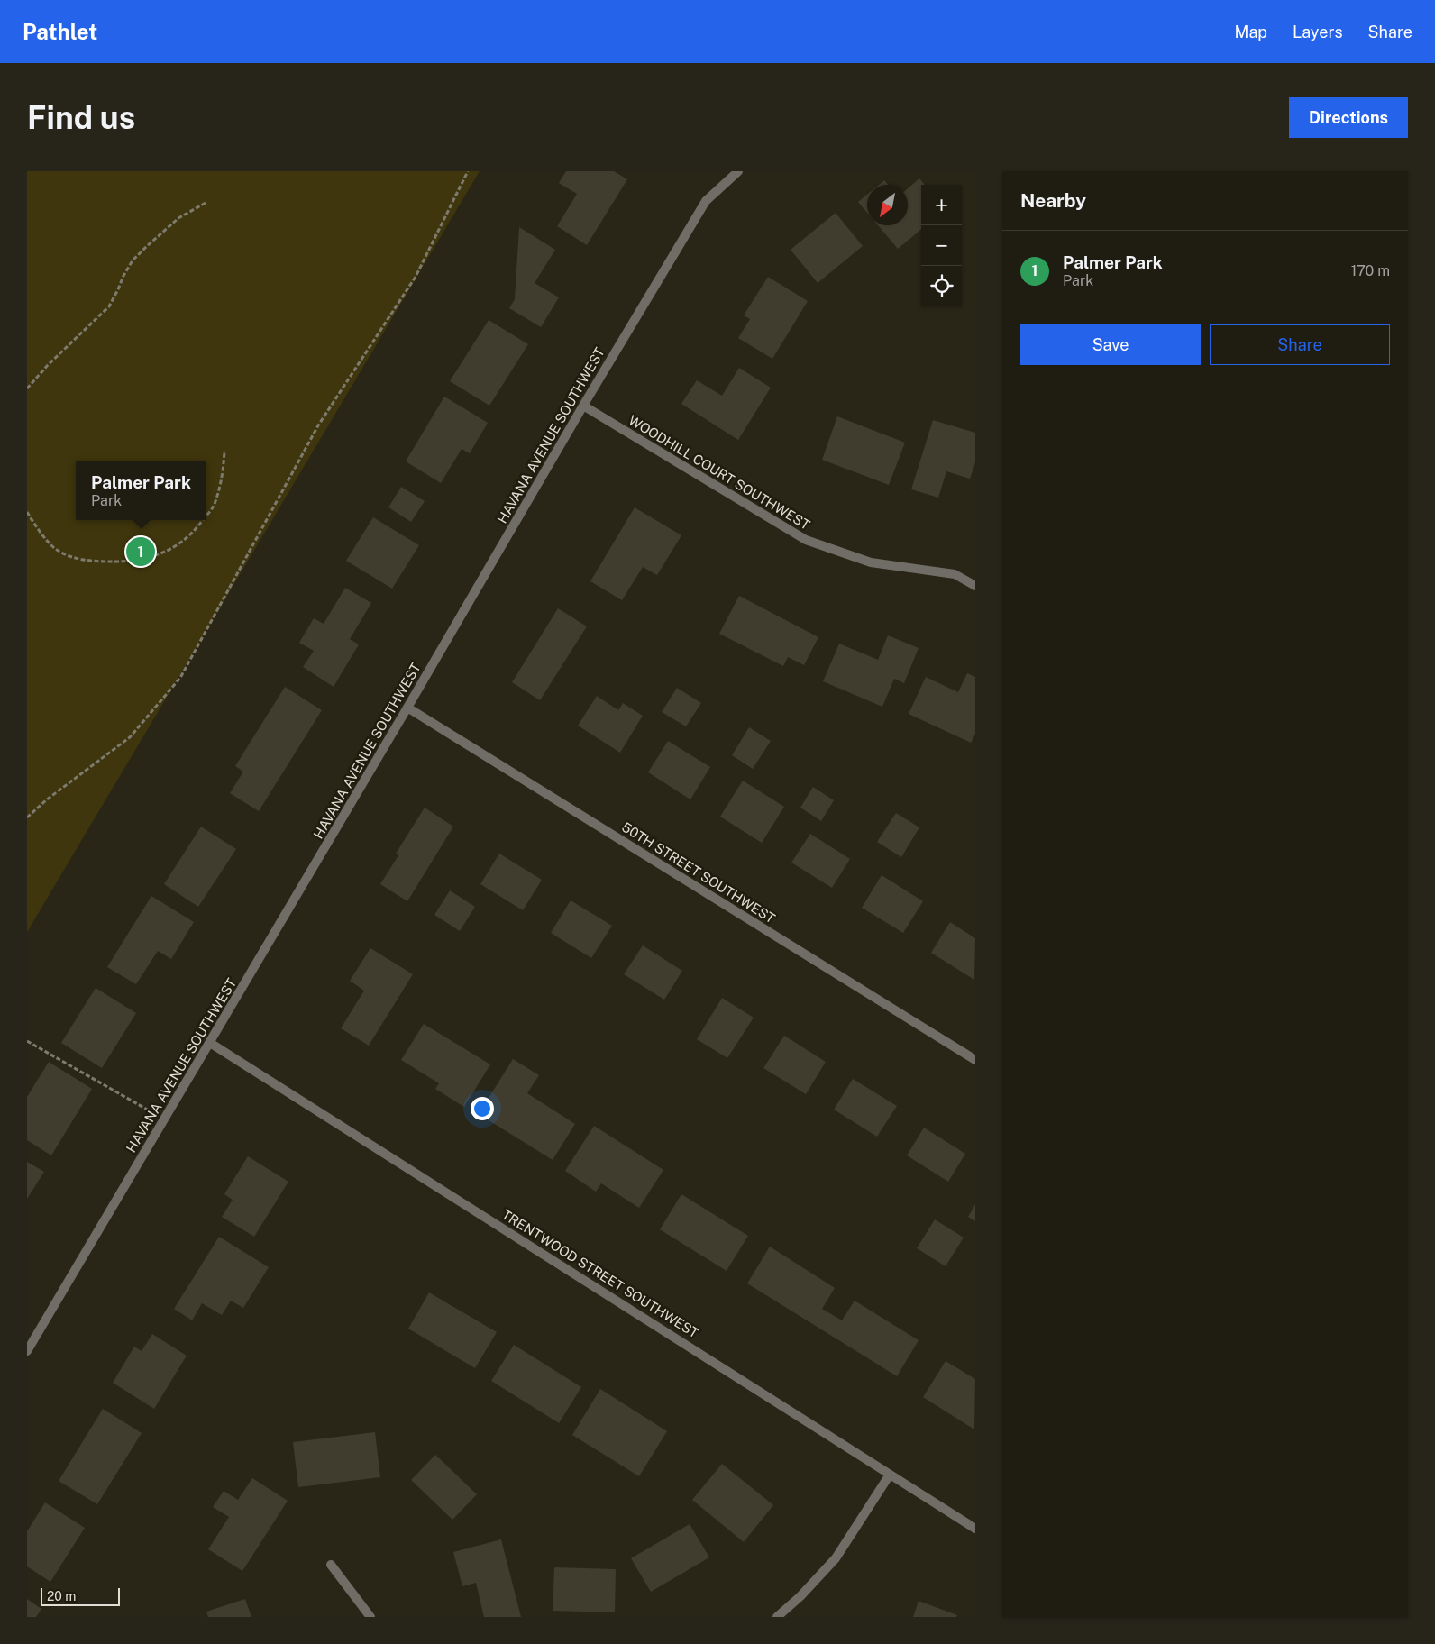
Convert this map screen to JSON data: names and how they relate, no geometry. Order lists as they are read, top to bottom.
{
  "streets": {
    "street": [
      "HAVANA AVENUE SOUTHWEST",
      "WOODHILL COURT SOUTHWEST",
      "50TH STREET SOUTHWEST",
      "TRENTWOOD STREET SOUTHWEST"
    ]
  },
  "crossings": [
    ["HAVANA AVENUE SOUTHWEST", "WOODHILL COURT SOUTHWEST"],
    ["HAVANA AVENUE SOUTHWEST", "50TH STREET SOUTHWEST"],
    ["HAVANA AVENUE SOUTHWEST", "TRENTWOOD STREET SOUTHWEST"]
  ],
  "scale_bar": "20 m",
  "north": "bottom left",
  "page": {
    "header": "Pathlet",
    "nav": ["Map", "Layers", "Share"],
    "buttons": [
      "Directions",
      ["Save", "Share"]
    ],
    "title": "Find us",
    "heading": "Nearby",
    "map_buttons": ["+", "−"],
    "list": [
      {
        "mark": "1",
        "name": "Palmer Park",
        "note": "Park",
        "value": "170 m"
      }
    ],
    "popup": ["Palmer Park", "Park"],
    "pins": "1",
    "scale": "20 m"
  }
}
